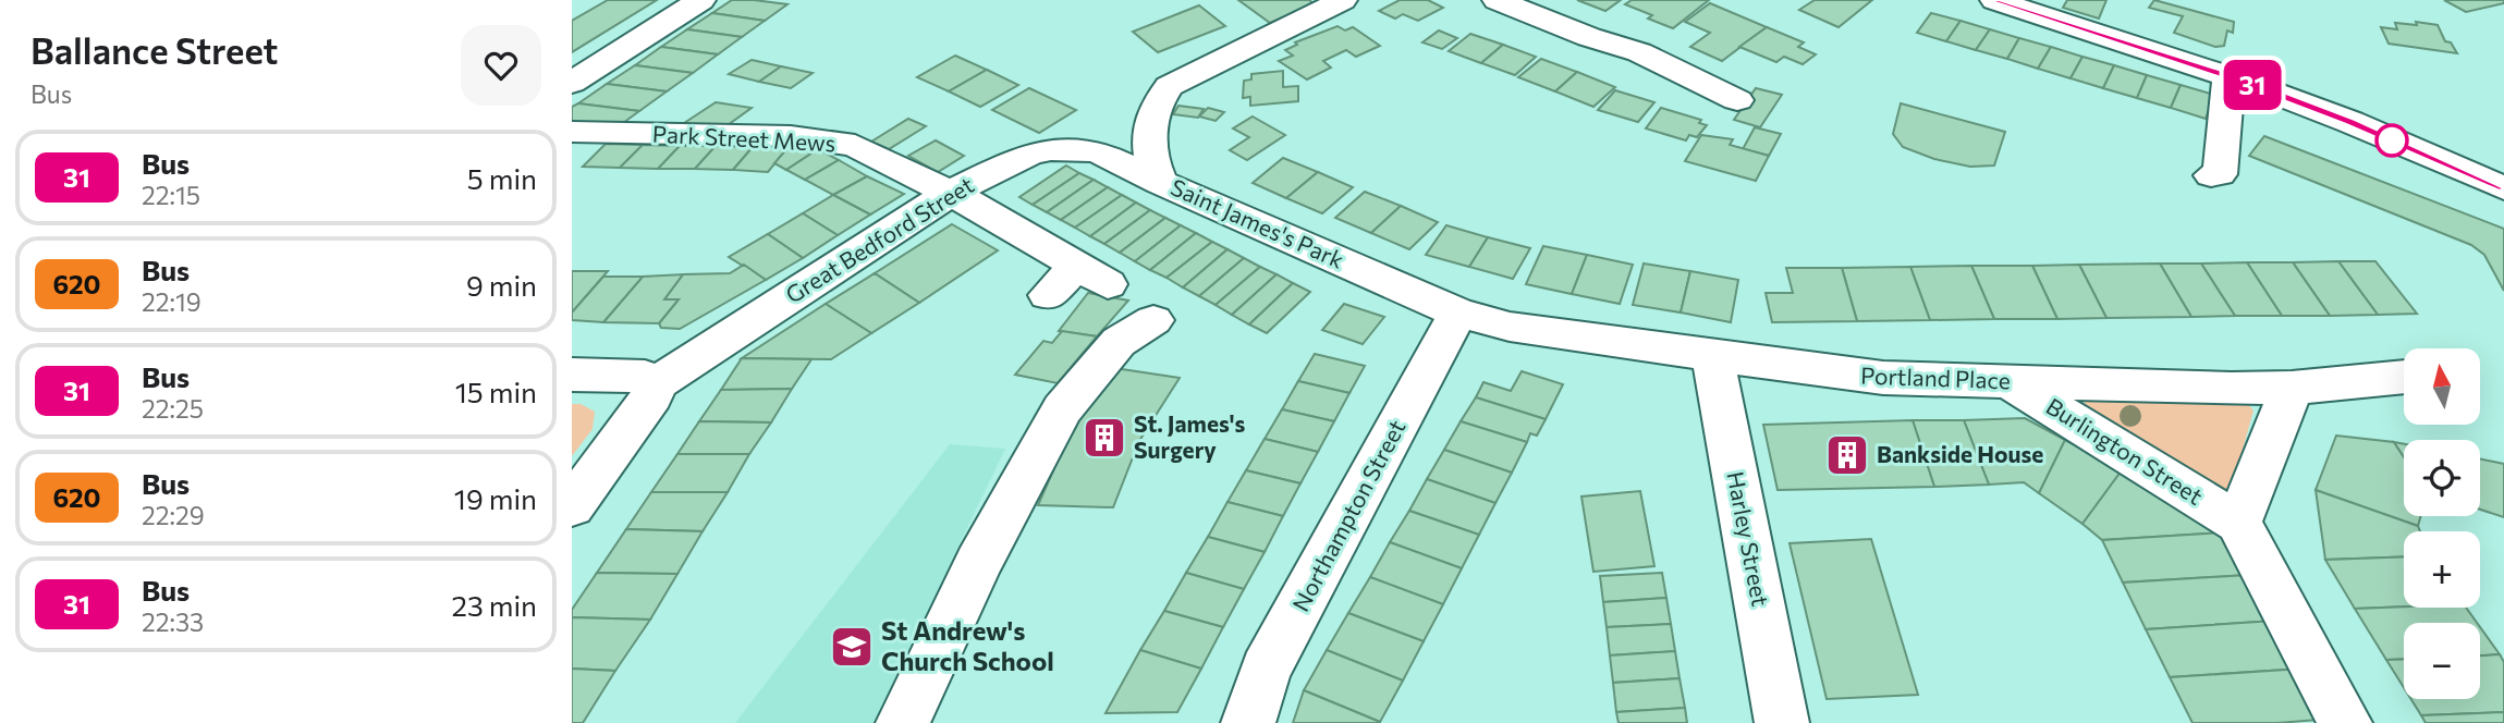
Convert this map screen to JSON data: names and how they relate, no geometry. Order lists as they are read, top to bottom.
{
  "streets": {
    "street": [
      "Park Street Mews",
      "Saint James's Park",
      "Great Bedford Street",
      "Portland Place",
      "Burlington Street",
      "Northampton Street",
      "Harley Street"
    ]
  },
  "crossings": [
    ["Park Street Mews", "Great Bedford Street"],
    ["Saint James's Park", "Great Bedford Street"],
    ["Saint James's Park", "Portland Place"],
    ["Saint James's Park", "Northampton Street"],
    ["Portland Place", "Burlington Street"],
    ["Portland Place", "Northampton Street"],
    ["Portland Place", "Harley Street"]
  ],
  "places": {
    "building": ["St. James's Surgery", "Bankside House"],
    "school or university": ["St Andrew's Church School"]
  },
  "lines": ["bus line 31"],
  "north": "top",
  "page": {
    "heading": ["Ballance Street", "Bus"],
    "on_map": "31",
    "list": [
      {
        "mark": "31",
        "name": "Bus",
        "note": "22:15",
        "value": "5 min"
      },
      {
        "mark": "620",
        "name": "Bus",
        "note": "22:19",
        "value": "9 min"
      },
      {
        "mark": "31",
        "name": "Bus",
        "note": "22:25",
        "value": "15 min"
      },
      {
        "mark": "620",
        "name": "Bus",
        "note": "22:29",
        "value": "19 min"
      },
      {
        "mark": "31",
        "name": "Bus",
        "note": "22:33",
        "value": "23 min"
      }
    ],
    "map_buttons": ["+", "−"]
  }
}
